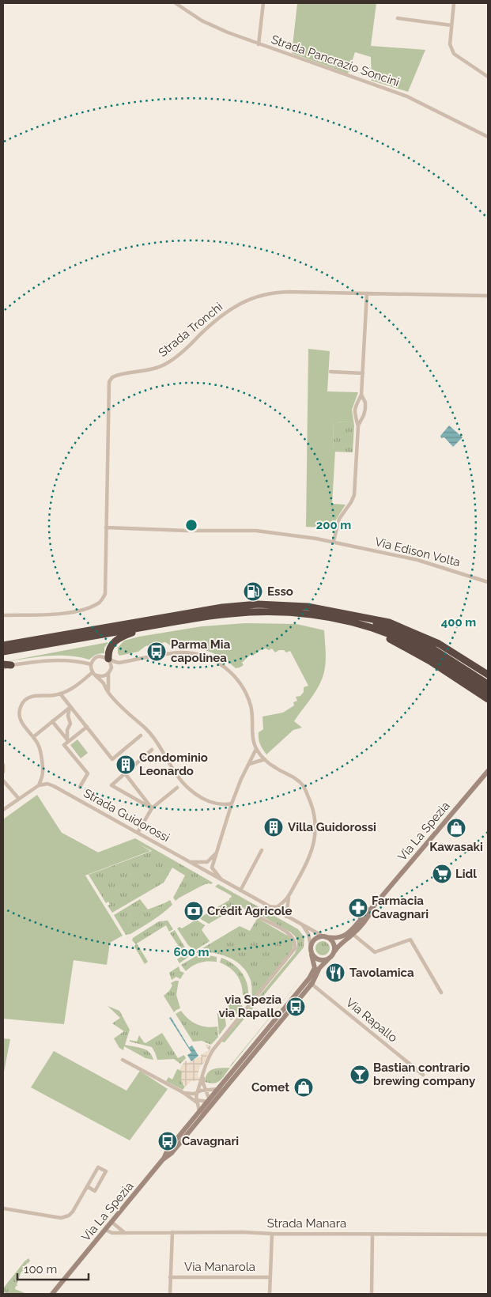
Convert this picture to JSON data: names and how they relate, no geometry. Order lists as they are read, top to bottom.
{
  "streets": {
    "main road": ["Via La Spezia"],
    "street": [
      "Strada Pancrazio Soncini",
      "Strada Tronchi",
      "Via Edison Volta",
      "Strada Guidorossi",
      "Via Rapallo",
      "Strada Manara",
      "Via Manarola"
    ]
  },
  "crossings": [
    ["Strada Tronchi", "Via Edison Volta"],
    ["Strada Guidorossi", "Via La Spezia"],
    ["Via La Spezia", "Via Rapallo"],
    ["Via La Spezia", "Strada Manara"]
  ],
  "places": {
    "fuel station": ["Esso"],
    "bus stop": ["Parma Mia capolinea", "via Spezia via Rapallo", "Cavagnari"],
    "building": ["Condominio Leonardo", "Villa Guidorossi"],
    "shop": ["Kawasaki", "Comet"],
    "supermarket": ["Lidl"],
    "pharmacy": ["Farmacia Cavagnari"],
    "bank": ["Crédit Agricole"],
    "restaurant": ["Tavolamica"],
    "bar": ["Bastian contrario brewing company"]
  },
  "scale_bar": "100 m",
  "rings": ["200 m", "400 m", "600 m"]
}
